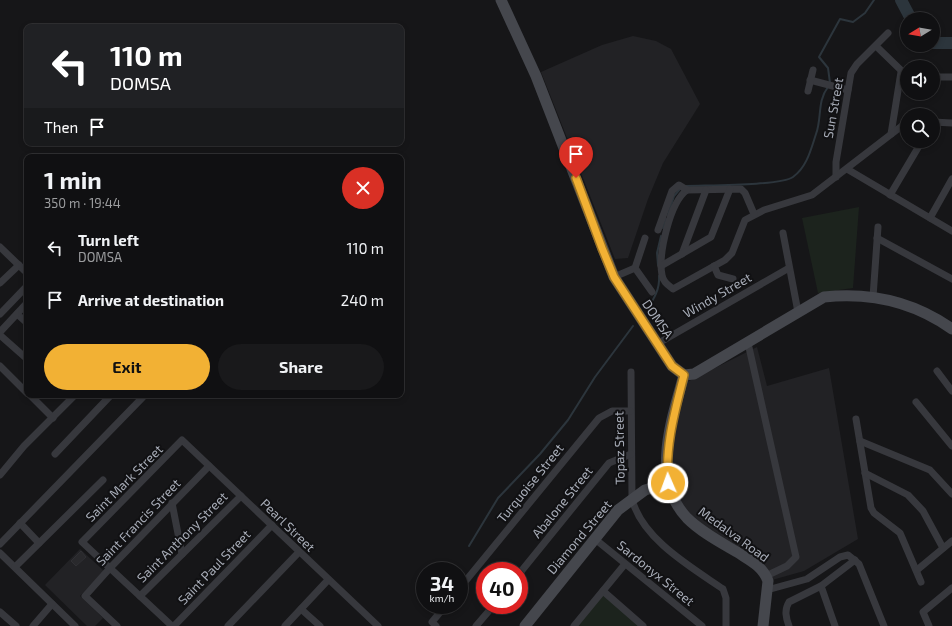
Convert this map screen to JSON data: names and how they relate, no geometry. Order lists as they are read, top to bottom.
{
  "streets": {
    "main road": ["DOMSA", "Medalva Road", "Diamond Street"],
    "street": [
      "Sun Street",
      "Windy Street",
      "Topaz Street",
      "Saint Mark Street",
      "Turquoise Street",
      "Abalone Street",
      "Saint Francis Street",
      "Pearl Street",
      "Saint Anthony Street",
      "Saint Paul Street",
      "Sardonyx Street"
    ]
  },
  "crossings": [
    ["Windy Street", "DOMSA"],
    ["DOMSA", "Medalva Road"],
    ["Topaz Street", "Turquoise Street"],
    ["Topaz Street", "Abalone Street"],
    ["Topaz Street", "Diamond Street"],
    ["Saint Mark Street", "Saint Francis Street"],
    ["Saint Mark Street", "Pearl Street"],
    ["Saint Francis Street", "Pearl Street"],
    ["Pearl Street", "Saint Anthony Street"],
    ["Pearl Street", "Saint Paul Street"],
    ["Medalva Road", "Diamond Street"],
    ["Diamond Street", "Sardonyx Street"]
  ],
  "north": "left",
  "page": {
    "turn": ["110 m", "DOMSA"],
    "then": "Then",
    "heading": ["1 min", "350 m · 19:44"],
    "list": [
      {
        "name": "Turn left",
        "note": "DOMSA",
        "value": "110 m"
      },
      {
        "name": "Arrive at destination",
        "value": "240 m"
      }
    ],
    "buttons": ["Exit", "Share"],
    "speed": "34 km/h",
    "limit": "40"
  }
}
